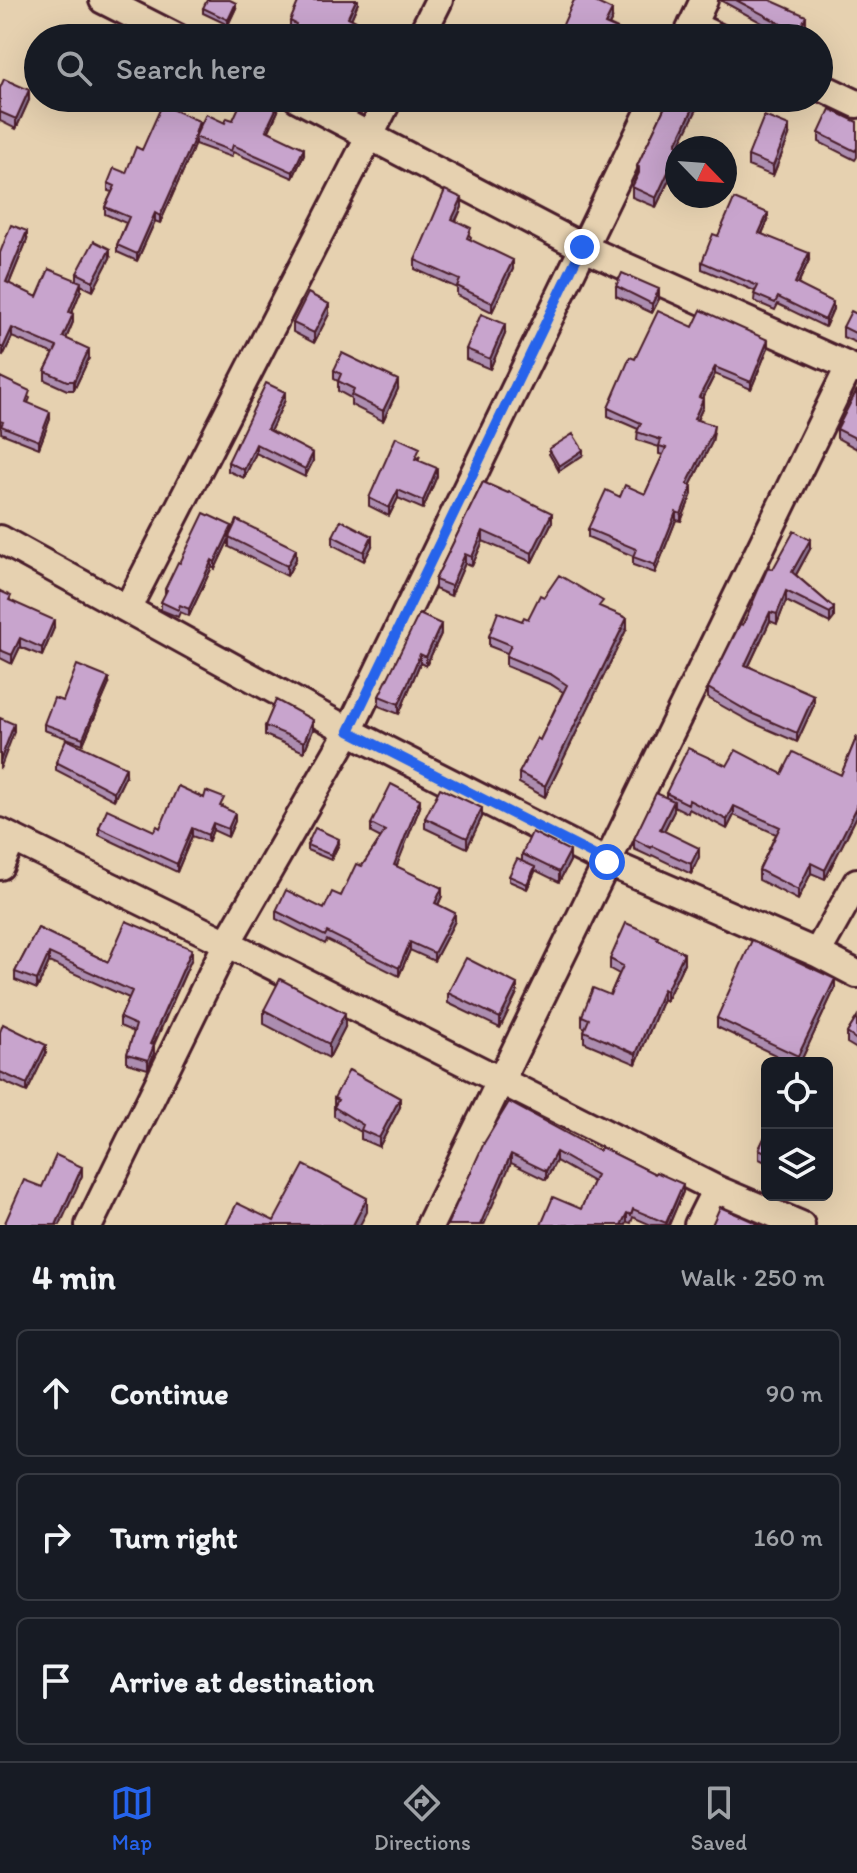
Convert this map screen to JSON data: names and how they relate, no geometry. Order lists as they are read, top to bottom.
{
  "north": "bottom right",
  "page": {
    "search": "Search here",
    "heading": ["4 min", "Walk · 250 m"],
    "list": [
      ["Continue", "90 m"],
      ["Turn right", "160 m"],
      "Arrive at destination"
    ],
    "nav": ["Map", "Directions", "Saved"]
  }
}
